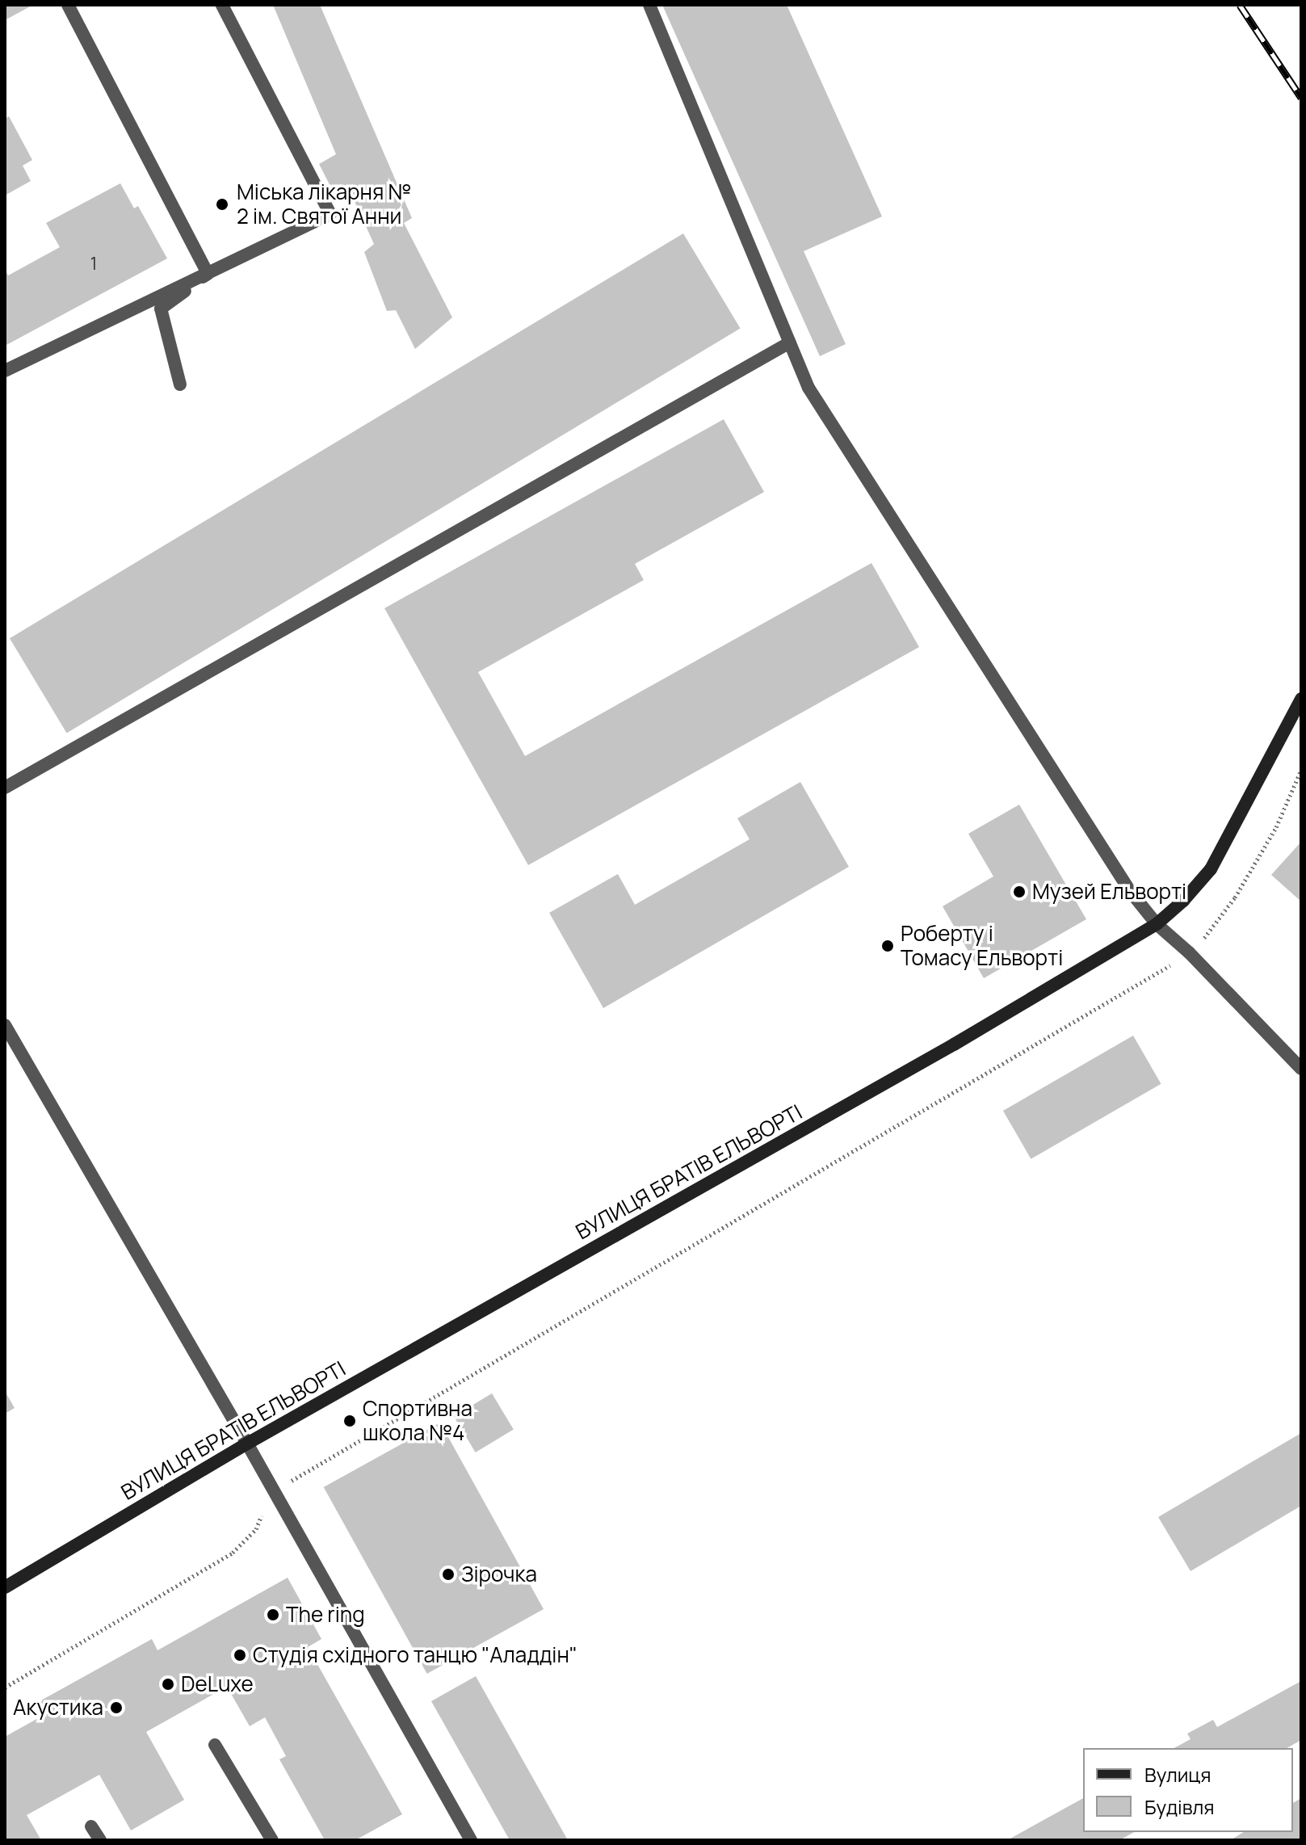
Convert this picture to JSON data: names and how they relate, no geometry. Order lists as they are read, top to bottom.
{
  "streets": {
    "main road": ["ВУЛИЦЯ БРАТІВ ЕЛЬВОРТІ"]
  },
  "places": [
    "Міська лікарня № 2 ім. Святої Анни",
    "Музей Ельворті",
    "Роберту і Томасу Ельворті",
    "Спортивна школа №4",
    "Зірочка",
    "The ring",
    "Студія східного танцю \"Аладдін\"",
    "DeLuxe",
    "Акустика"
  ],
  "house_numbers": ["1"],
  "legend": ["Вулиця", "Будівля"]
}
